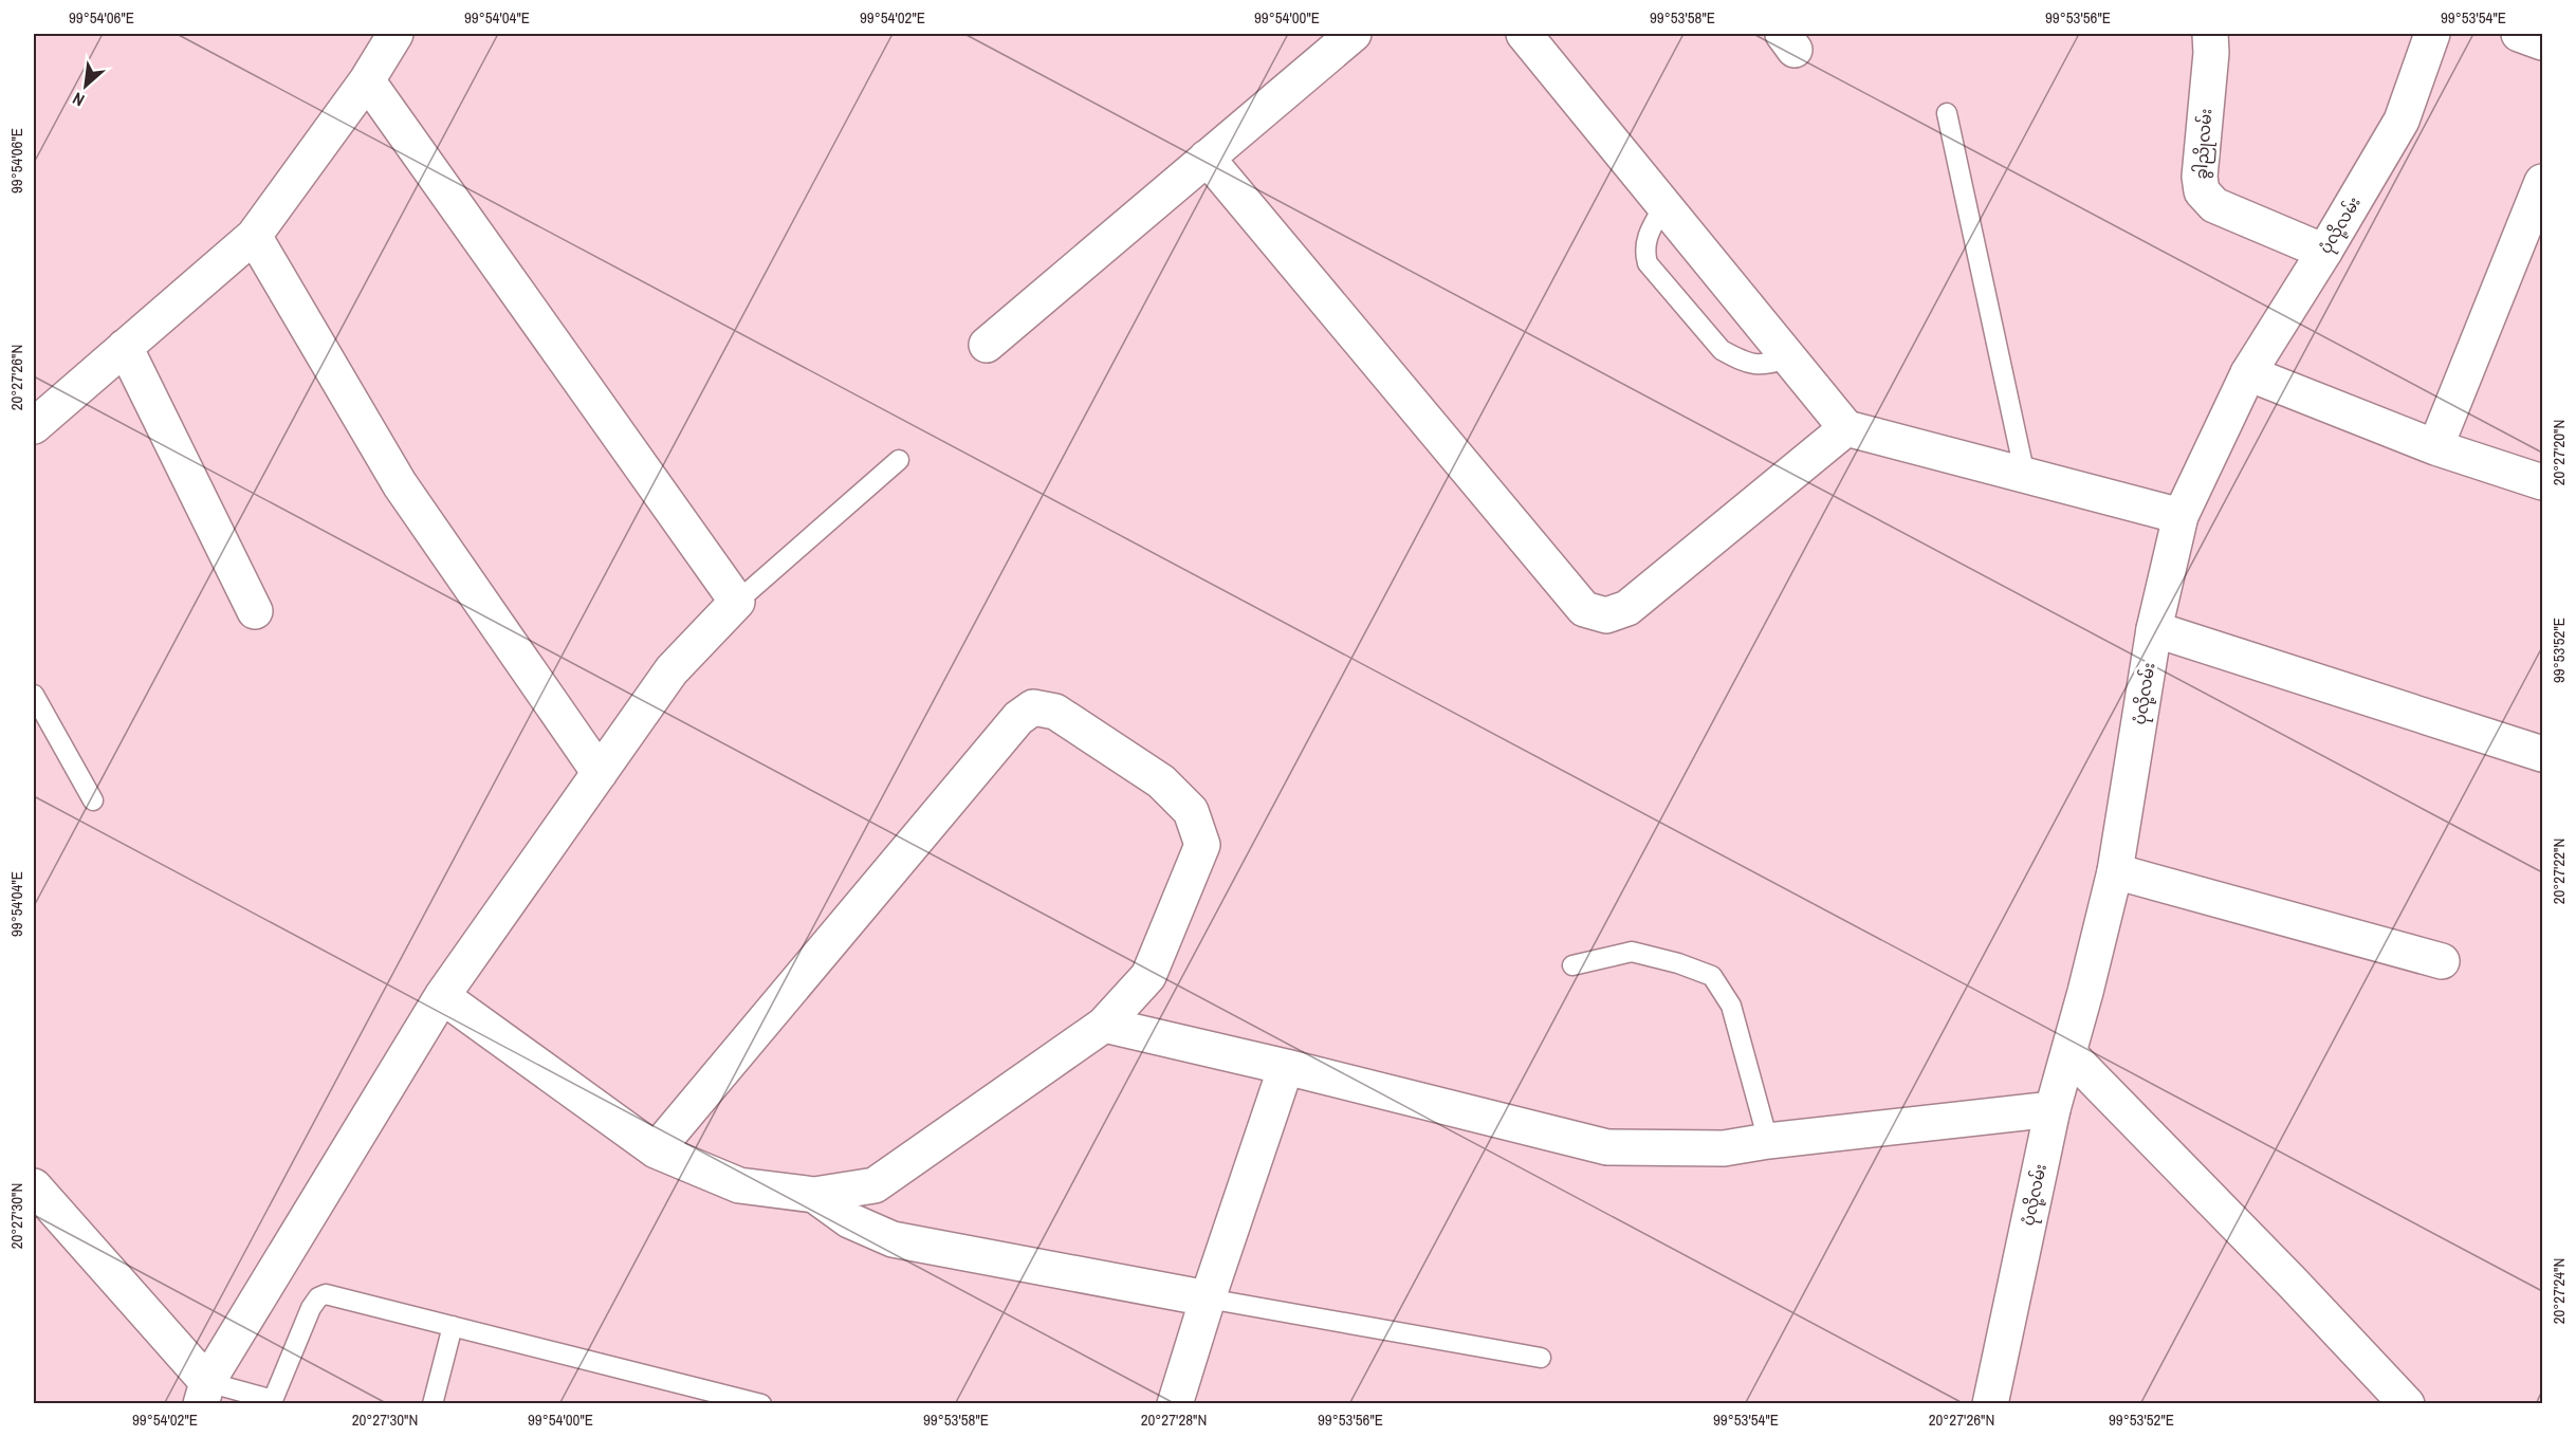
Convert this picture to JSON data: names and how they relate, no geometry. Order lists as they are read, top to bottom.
{
  "streets": {
    "street": ["ခွါညိုလမ်း", "ပုံလို့လမ်း"]
  },
  "crossings": [
    ["ခွါညိုလမ်း", "ပုံလို့လမ်း"]
  ],
  "north": "bottom left",
  "coordinates": [
    "99°54'06\"E",
    "99°54'04\"E",
    "99°54'02\"E",
    "99°54'00\"E",
    "99°53'58\"E",
    "99°53'56\"E",
    "99°53'54\"E",
    "20°27'26\"N",
    "20°27'20\"N",
    "99°53'52\"E",
    "20°27'22\"N",
    "20°27'30\"N",
    "20°27'24\"N",
    "20°27'28\"N"
  ]
}
